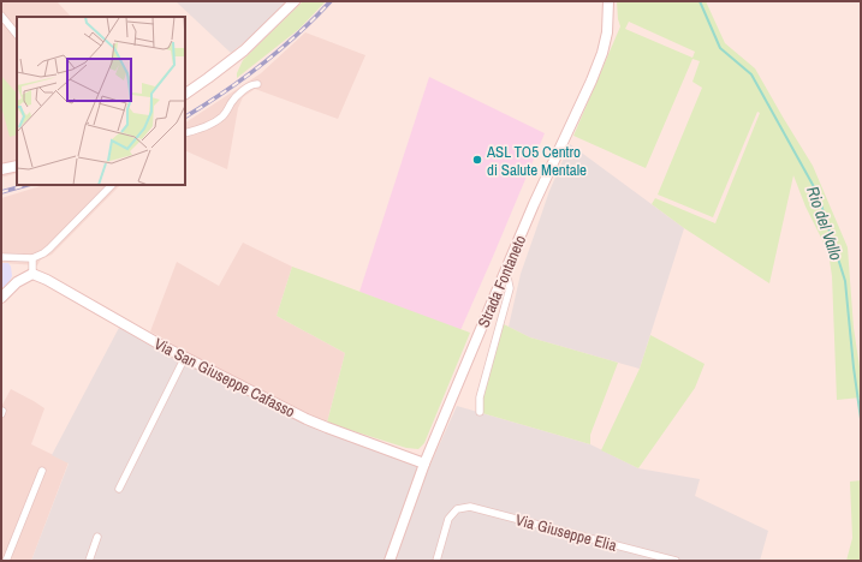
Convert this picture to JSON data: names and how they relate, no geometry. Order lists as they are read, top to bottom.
{
  "streets": {
    "street": ["Strada Fontaneto", "Via San Giuseppe Cafasso", "Via Giuseppe Elia"]
  },
  "crossings": [
    ["Strada Fontaneto", "Via San Giuseppe Cafasso"]
  ],
  "water": ["Rio del Vallo"],
  "places": ["ASL TO5 Centro di Salute Mentale"]
}
